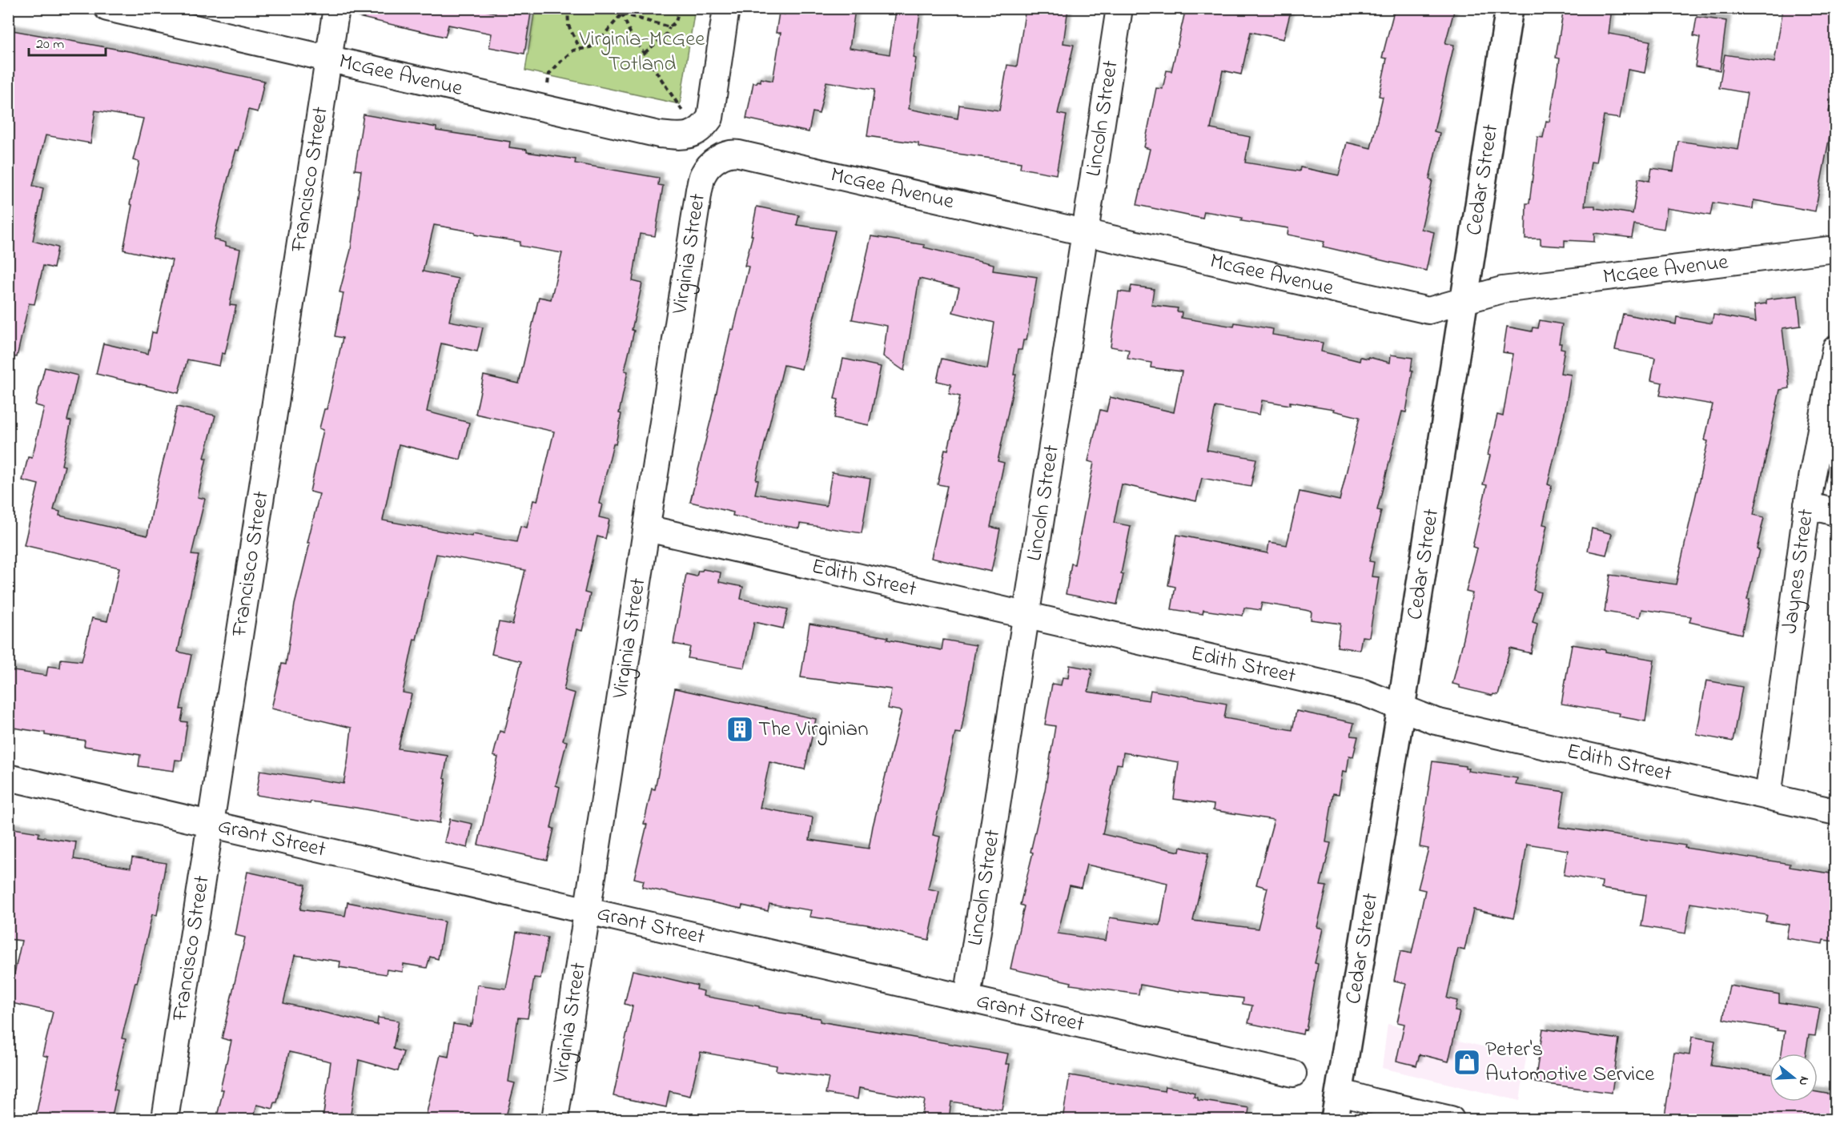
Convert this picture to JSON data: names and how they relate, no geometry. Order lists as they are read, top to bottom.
{
  "streets": {
    "street": [
      "McGee Avenue",
      "Lincoln Street",
      "Francisco Street",
      "Cedar Street",
      "Virginia Street",
      "Jaynes Street",
      "Edith Street",
      "Grant Street"
    ]
  },
  "crossings": [
    ["McGee Avenue", "Lincoln Street"],
    ["McGee Avenue", "Francisco Street"],
    ["McGee Avenue", "Cedar Street"],
    ["McGee Avenue", "Virginia Street"],
    ["Lincoln Street", "Edith Street"],
    ["Lincoln Street", "Grant Street"],
    ["Francisco Street", "Grant Street"],
    ["Cedar Street", "Edith Street"],
    ["Virginia Street", "Edith Street"],
    ["Virginia Street", "Grant Street"],
    ["Jaynes Street", "Edith Street"]
  ],
  "parks": ["Virginia-McGee Totland"],
  "places": {
    "building": ["The Virginian"],
    "shop": ["Peter's Automotive Service"]
  },
  "scale_bar": "20 m",
  "north": "right"
}
